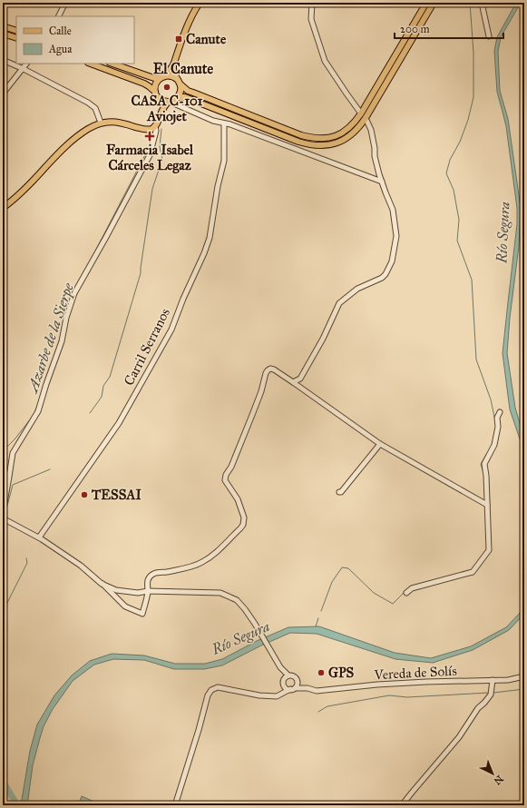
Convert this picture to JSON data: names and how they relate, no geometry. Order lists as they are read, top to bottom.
{
  "streets": {
    "street": ["Carril Serranos", "Vereda de Solís"]
  },
  "districts": ["El Canute"],
  "water": ["Río Segura", "Azarbe de la Sierpe"],
  "places": {
    "transit": ["Canute"],
    "other": ["CASA C-101 Aviojet", "TESSAI", "GPS"],
    "health": ["Farmacia Isabel Cárceles Legaz"]
  },
  "legend": ["Calle", "Agua"],
  "scale_bar": "200 m",
  "north": "bottom right"
}
